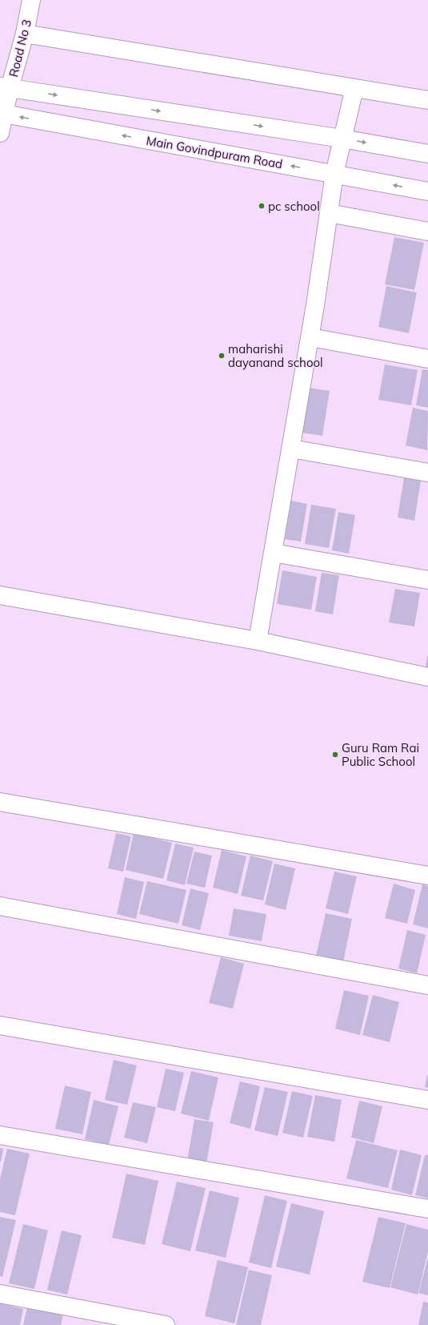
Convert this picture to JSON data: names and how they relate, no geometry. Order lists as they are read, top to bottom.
{
  "streets": {
    "street": ["Road No 3", "Main Govindpuram Road"]
  },
  "crossings": [
    ["Road No 3", "Main Govindpuram Road"]
  ],
  "places": ["pc school", "maharishi dayanand school", "Guru Ram Rai Public School"]
}
